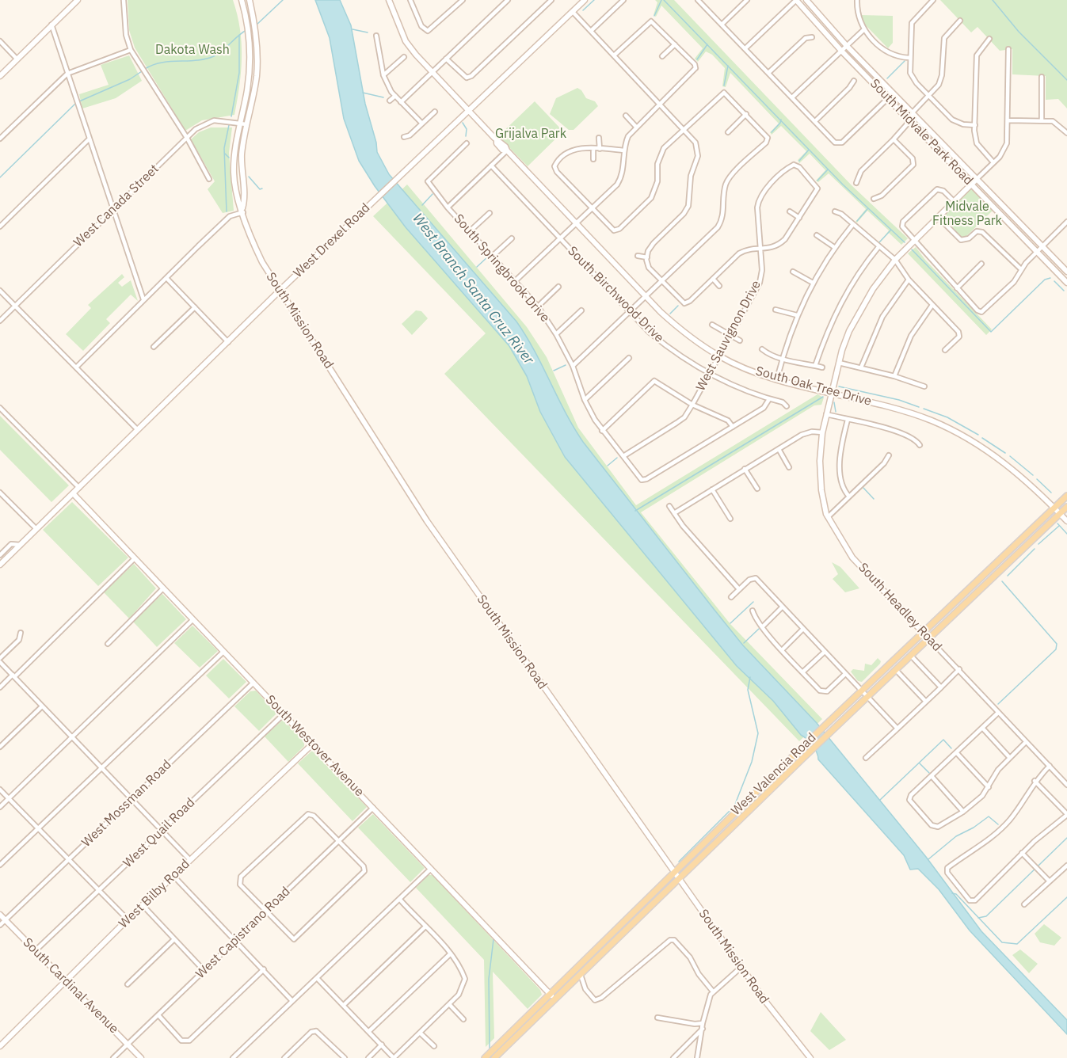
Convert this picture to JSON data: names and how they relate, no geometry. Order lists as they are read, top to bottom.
{
  "streets": {
    "main road": ["West Valencia Road"],
    "street": [
      "South Midvale Park Road",
      "West Canada Street",
      "West Drexel Road",
      "South Springbrook Drive",
      "South Birchwood Drive",
      "South Mission Road",
      "West Sauvignon Drive",
      "South Oak Tree Drive",
      "South Headley Road",
      "South Westover Avenue",
      "West Mossman Road",
      "West Quail Road",
      "West Bilby Road",
      "West Capistrano Road",
      "South Cardinal Avenue"
    ]
  },
  "crossings": [
    ["South Midvale Park Road", "South Headley Road"],
    ["West Canada Street", "South Mission Road"],
    ["West Drexel Road", "South Mission Road"],
    ["West Drexel Road", "South Oak Tree Drive"],
    ["West Drexel Road", "South Westover Avenue"],
    ["South Springbrook Drive", "West Sauvignon Drive"],
    ["South Birchwood Drive", "West Sauvignon Drive"],
    ["South Mission Road", "West Valencia Road"],
    ["West Sauvignon Drive", "South Oak Tree Drive"],
    ["South Oak Tree Drive", "South Headley Road"],
    ["South Oak Tree Drive", "West Valencia Road"],
    ["South Headley Road", "West Valencia Road"],
    ["South Westover Avenue", "West Valencia Road"],
    ["South Westover Avenue", "West Mossman Road"],
    ["South Westover Avenue", "West Quail Road"],
    ["South Westover Avenue", "West Bilby Road"],
    ["South Westover Avenue", "West Capistrano Road"],
    ["West Mossman Road", "South Cardinal Avenue"],
    ["West Quail Road", "South Cardinal Avenue"],
    ["West Bilby Road", "South Cardinal Avenue"],
    ["West Capistrano Road", "South Cardinal Avenue"]
  ],
  "water": ["West Branch Santa Cruz River"],
  "parks": ["Dakota Wash", "Grijalva Park", "Midvale Fitness Park"]
}
